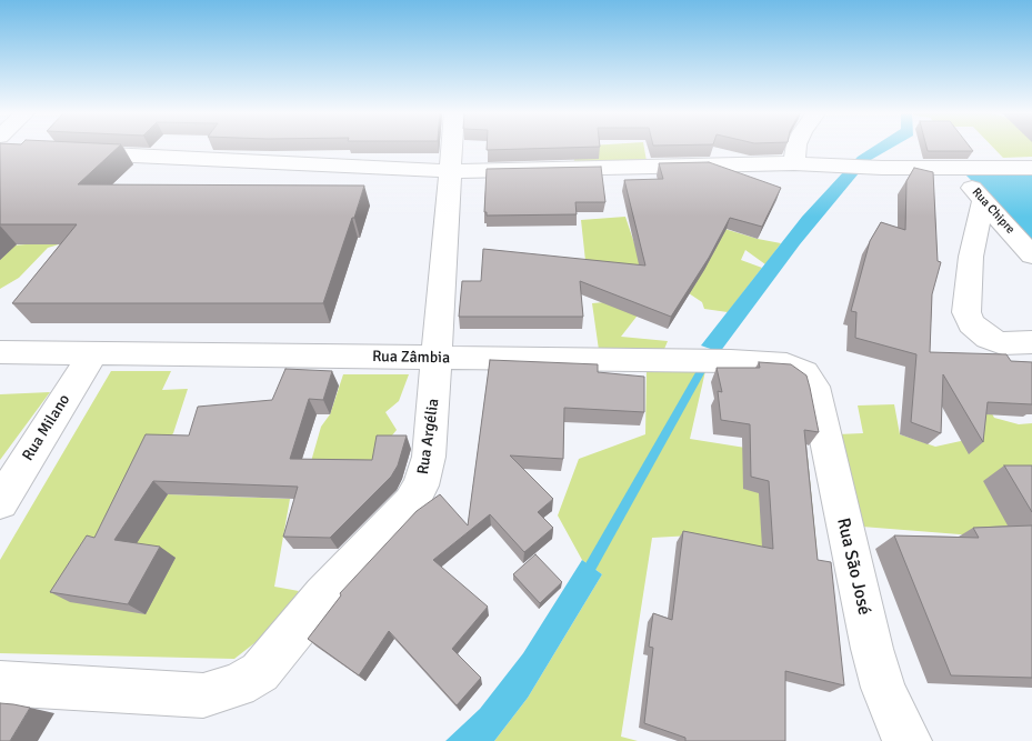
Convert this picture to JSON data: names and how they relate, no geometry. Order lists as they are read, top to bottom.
{
  "streets": {
    "street": [
      "Rua Chipre",
      "Rua Zâmbia",
      "Rua Milano",
      "Rua Argélia",
      "Rua São José"
    ]
  },
  "crossings": [
    ["Rua Zâmbia", "Rua Milano"],
    ["Rua Zâmbia", "Rua Argélia"],
    ["Rua Zâmbia", "Rua São José"]
  ]
}
